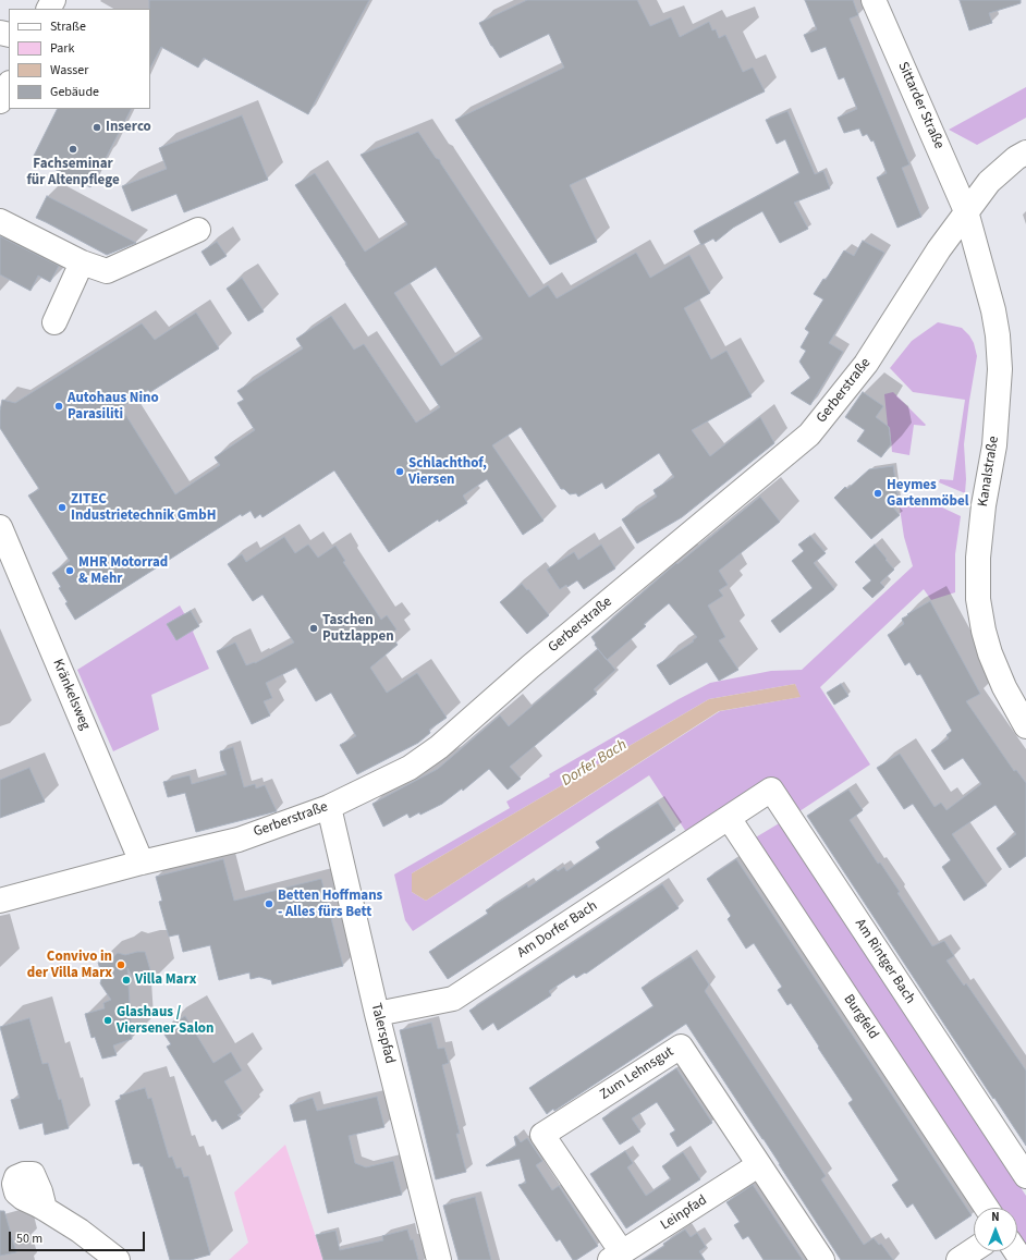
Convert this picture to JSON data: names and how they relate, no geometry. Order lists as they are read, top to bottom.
{
  "streets": {
    "street": [
      "Sittarder Straße",
      "Gerberstraße",
      "Kanalstraße",
      "Kränkelsweg",
      "Am Dorfer Bach",
      "Am Rintger Bach",
      "Burgfeld",
      "Talerspfad",
      "Zum Lehnsgut",
      "Leinpfad"
    ]
  },
  "crossings": [
    ["Sittarder Straße", "Gerberstraße"],
    ["Sittarder Straße", "Kanalstraße"],
    ["Gerberstraße", "Kanalstraße"],
    ["Gerberstraße", "Kränkelsweg"],
    ["Gerberstraße", "Talerspfad"],
    ["Am Dorfer Bach", "Am Rintger Bach"],
    ["Am Dorfer Bach", "Burgfeld"],
    ["Am Dorfer Bach", "Talerspfad"],
    ["Am Rintger Bach", "Burgfeld"],
    ["Zum Lehnsgut", "Leinpfad"]
  ],
  "water": ["Dorfer Bach"],
  "places": [
    "Inserco",
    "Fachseminar für Altenpflege",
    "Autohaus Nino Parasiliti",
    "Schlachthof, Viersen",
    "Heymes Gartenmöbel",
    "ZITEC Industrietechnik GmbH",
    "MHR Motorrad & Mehr",
    "Taschen Putzlappen",
    "Betten Hoffmans - Alles fürs Bett",
    "Convivo in der Villa Marx",
    "Villa Marx",
    "Glashaus / Viersener Salon"
  ],
  "legend": [
    "Straße",
    "Park",
    "Wasser",
    "Gebäude"
  ],
  "scale_bar": "50 m",
  "north": "top"
}
